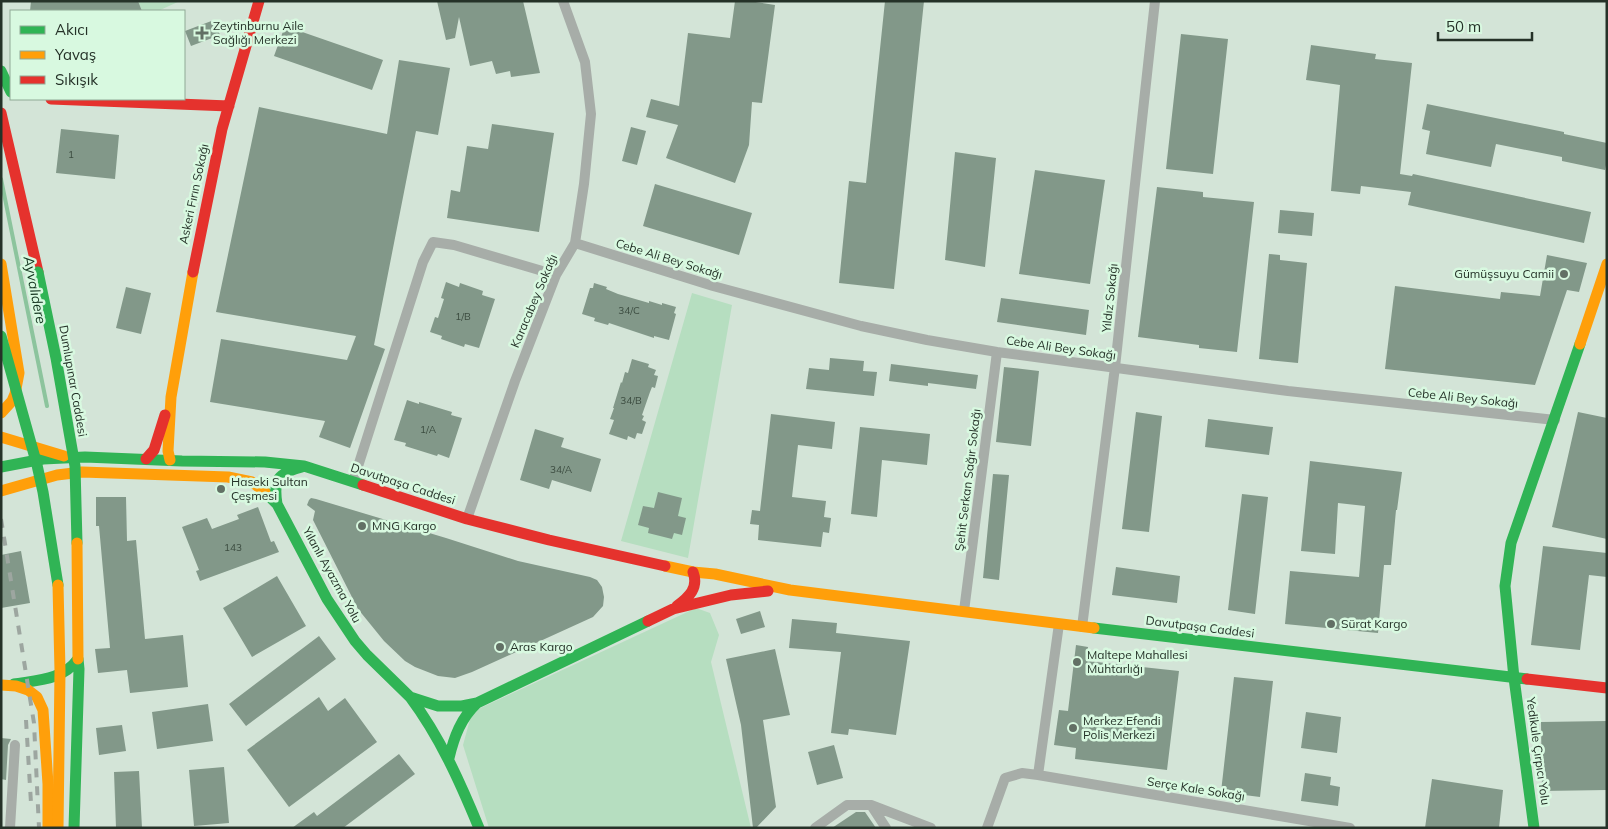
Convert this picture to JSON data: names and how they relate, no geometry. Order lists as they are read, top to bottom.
{
  "streets": {
    "main road": [
      "Askeri Fırın Sokağı",
      "Dumlupınar Caddesi",
      "Davutpaşa Caddesi",
      "Yılanlı Ayazma Yolu",
      "Yedikule Çırpıcı Yolu"
    ],
    "street": [
      "Cebe Ali Bey Sokağı",
      "Yıldız Sokağı",
      "Karacabey Sokağı",
      "Şehit Serkan Sağır Sokağı",
      "Serçe Kale Sokağı"
    ]
  },
  "crossings": [
    ["Askeri Fırın Sokağı", "Davutpaşa Caddesi"],
    ["Cebe Ali Bey Sokağı", "Yıldız Sokağı"],
    ["Cebe Ali Bey Sokağı", "Karacabey Sokağı"],
    ["Cebe Ali Bey Sokağı", "Şehit Serkan Sağır Sokağı"],
    ["Cebe Ali Bey Sokağı", "Yedikule Çırpıcı Yolu"],
    ["Yıldız Sokağı", "Davutpaşa Caddesi"],
    ["Karacabey Sokağı", "Davutpaşa Caddesi"],
    ["Şehit Serkan Sağır Sokağı", "Davutpaşa Caddesi"],
    ["Davutpaşa Caddesi", "Yedikule Çırpıcı Yolu"]
  ],
  "water": ["Ayvalıdere"],
  "places": {
    "health": ["Zeytinburnu Aile Sağlığı Merkezi"],
    "other": [
      "Gümüşsuyu Camii",
      "Haseki Sultan Çeşmesi",
      "MNG Kargo",
      "Sürat Kargo",
      "Aras Kargo",
      "Maltepe Mahallesi Muhtarlığı",
      "Merkez Efendi Polis Merkezi"
    ]
  },
  "house_numbers": [
    "1",
    "34/C",
    "1/B",
    "34/B",
    "1/A",
    "34/A",
    "143"
  ],
  "legend": ["Akıcı", "Yavaş", "Sıkışık"],
  "scale_bar": "50 m"
}
